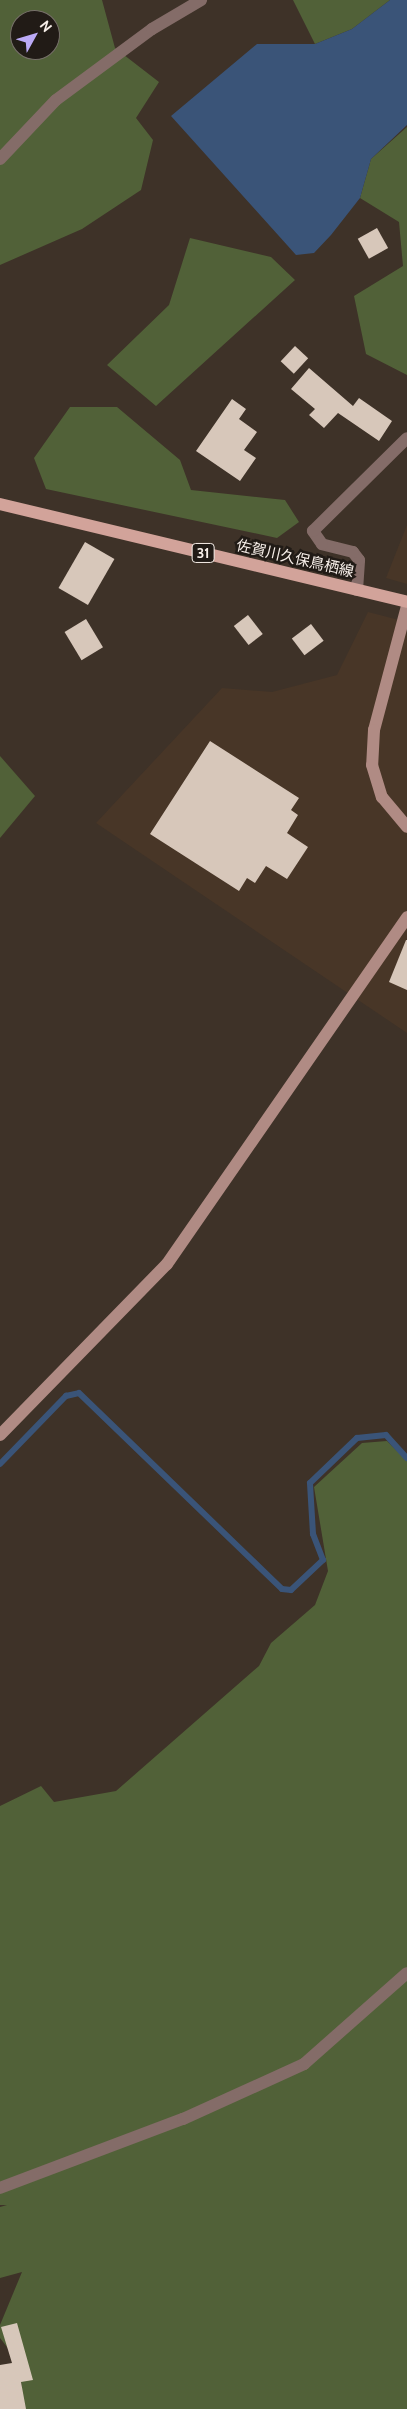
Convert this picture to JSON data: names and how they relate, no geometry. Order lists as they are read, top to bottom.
{
  "streets": {
    "main road": ["31", "佐賀川久保鳥栖線"]
  },
  "north": "top right"
}
